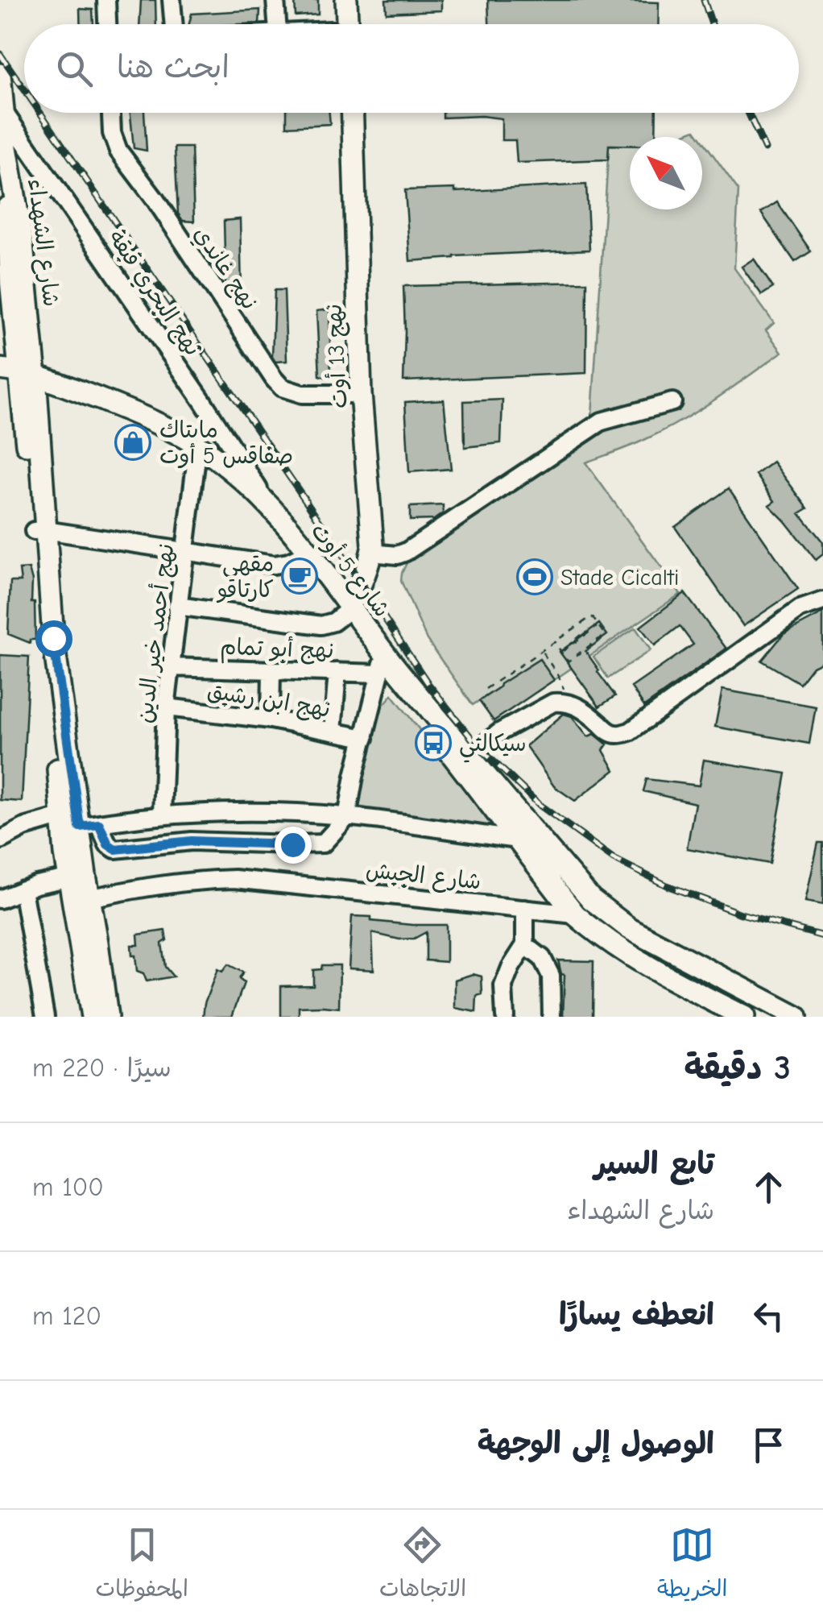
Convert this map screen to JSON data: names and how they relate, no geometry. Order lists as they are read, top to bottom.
{
  "streets": {
    "main road": ["شارع الشهداء", "نهج 13 أوت", "شارع 5 أوت"],
    "street": [
      "نهج غاندي",
      "نهج البحري قيقة",
      "نهج أحمد خير الدين",
      "نهج أبو تمام",
      "نهج ابن رشيق",
      "شارع الجيش"
    ]
  },
  "crossings": [
    ["شارع الشهداء", "نهج البحري قيقة"],
    ["شارع الشهداء", "شارع 5 أوت"],
    ["شارع الشهداء", "شارع الجيش"],
    ["نهج غاندي", "نهج 13 أوت"],
    ["نهج البحري قيقة", "شارع 5 أوت"],
    ["نهج 13 أوت", "شارع 5 أوت"],
    ["شارع 5 أوت", "نهج أحمد خير الدين"],
    ["شارع 5 أوت", "نهج أبو تمام"],
    ["شارع 5 أوت", "شارع الجيش"],
    ["نهج أحمد خير الدين", "نهج أبو تمام"],
    ["نهج أحمد خير الدين", "نهج ابن رشيق"]
  ],
  "places": {
    "shop": ["مايتاك صفاقس 5 أوت"],
    "cafe": ["مقهى كارتاقو"],
    "sports": ["Stade Cicalti"],
    "bus stop": ["سيكالتي"]
  },
  "north": "top left",
  "page": {
    "search": "ابحث هنا",
    "heading": ["3 دقيقة", "سيرًا · 220 m"],
    "list": [
      ["تابع السير", "شارع الشهداء", "100 m"],
      ["انعطف يسارًا", "120 m"],
      "الوصول إلى الوجهة"
    ],
    "nav": ["الخريطة", "الاتجاهات", "المحفوظات"]
  }
}
